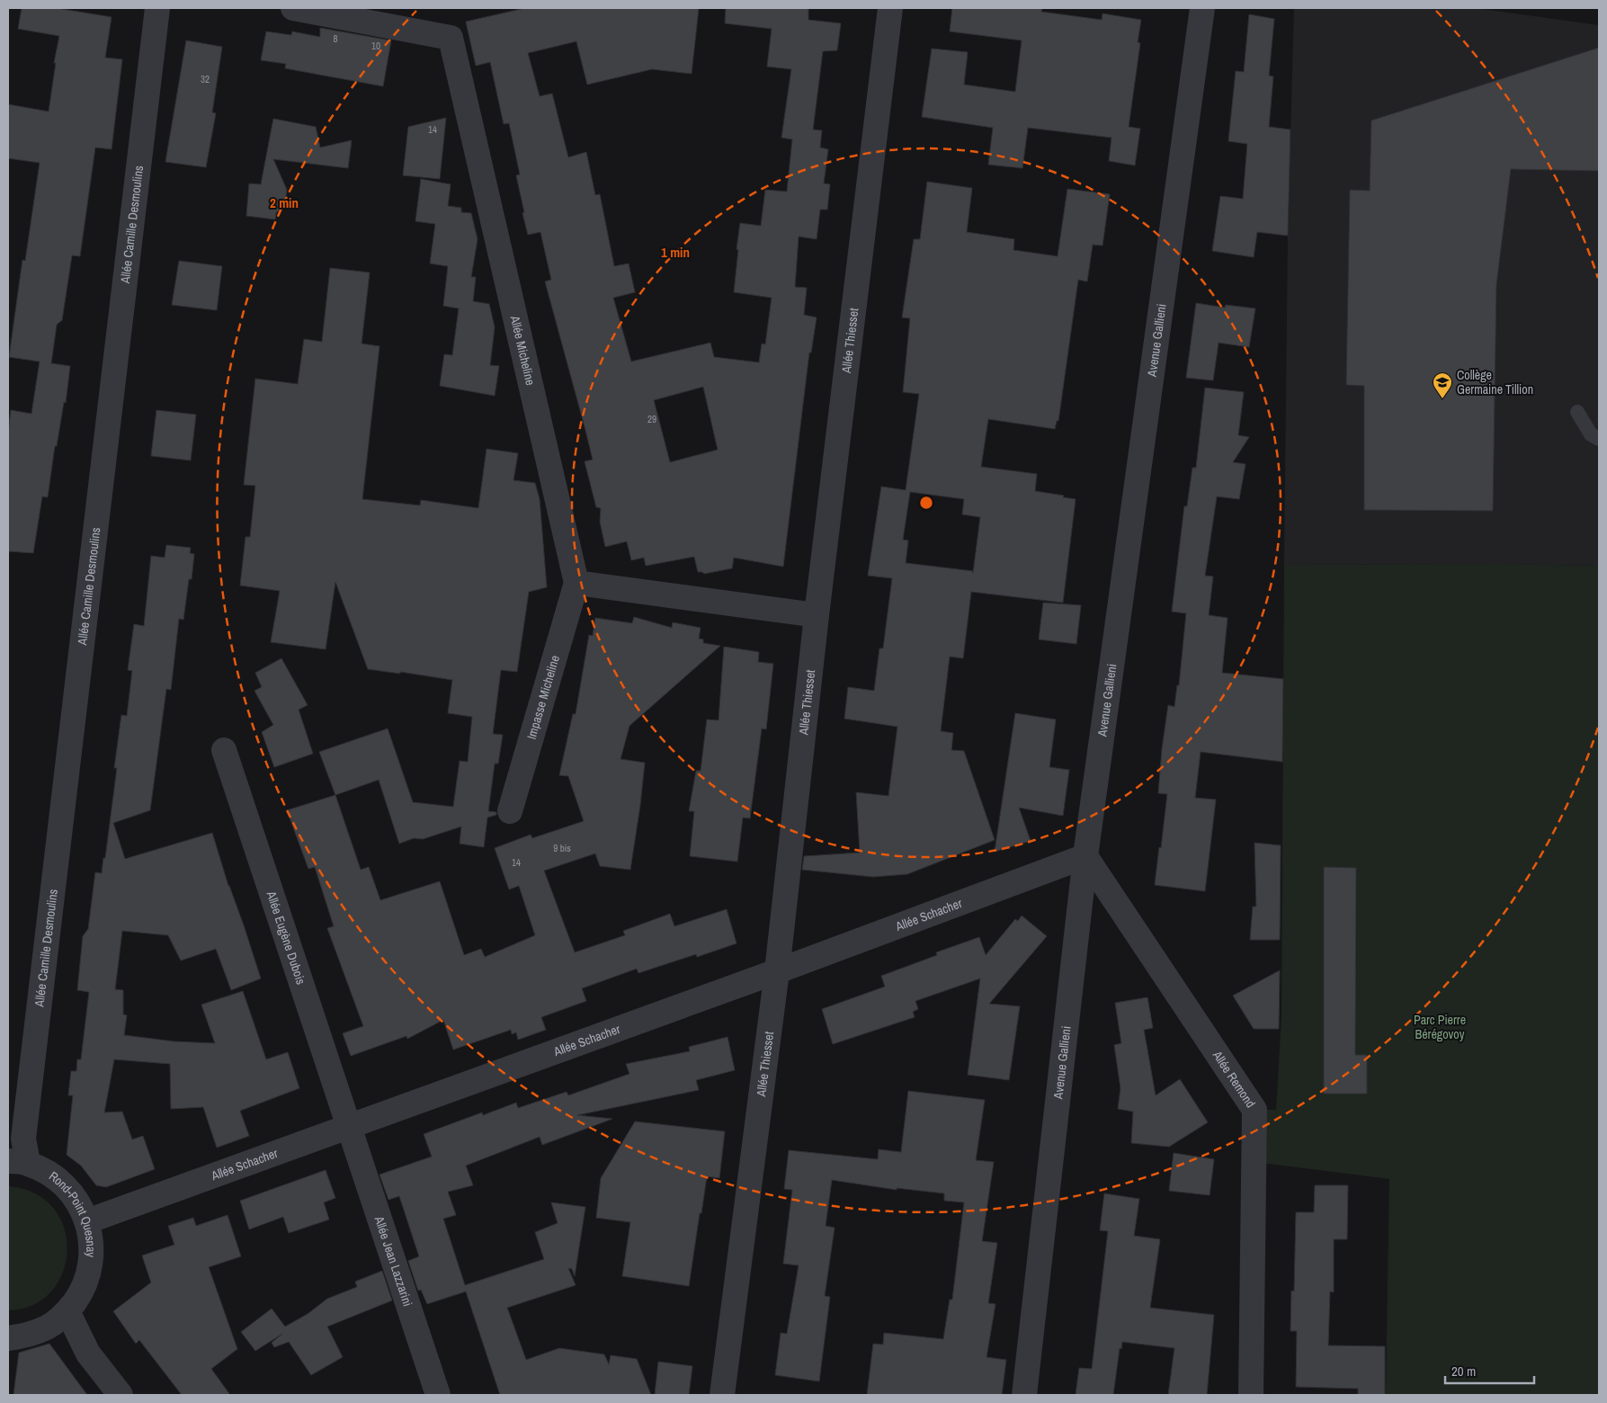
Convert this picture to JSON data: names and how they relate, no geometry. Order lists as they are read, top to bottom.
{
  "streets": {
    "street": [
      "Allée Camille Desmoulins",
      "Allée Thiesset",
      "Avenue Gallieni",
      "Allée Micheline",
      "Impasse Micheline",
      "Allée Schacher",
      "Allée Eugène Dubois",
      "Allée Remond",
      "Rond-Point Quesnay",
      "Allée Jean Lazzarini"
    ]
  },
  "crossings": [
    ["Allée Camille Desmoulins", "Rond-Point Quesnay"],
    ["Allée Thiesset", "Allée Schacher"],
    ["Avenue Gallieni", "Allée Schacher"],
    ["Avenue Gallieni", "Allée Remond"],
    ["Allée Micheline", "Impasse Micheline"],
    ["Allée Schacher", "Allée Eugène Dubois"],
    ["Allée Schacher", "Allée Remond"],
    ["Allée Schacher", "Rond-Point Quesnay"],
    ["Allée Schacher", "Allée Jean Lazzarini"],
    ["Allée Eugène Dubois", "Allée Jean Lazzarini"]
  ],
  "parks": ["Parc Pierre Bérégovoy"],
  "places": {
    "school or university": ["Collège Germaine Tillion"]
  },
  "house_numbers": [
    "8",
    "10",
    "32",
    "14",
    "29",
    "9 bis",
    "14"
  ],
  "scale_bar": "20 m",
  "rings": ["2 min", "1 min"]
}
